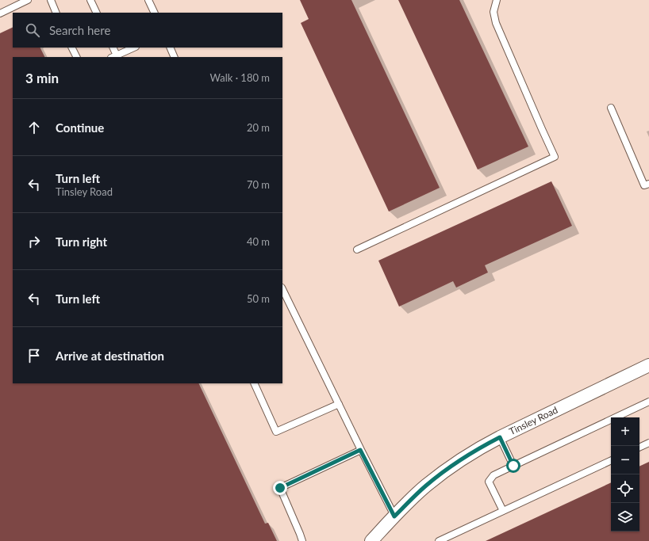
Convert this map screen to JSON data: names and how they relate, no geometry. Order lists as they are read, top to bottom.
{
  "streets": {
    "street": ["Tinsley Road"]
  },
  "page": {
    "search": "Search here",
    "heading": ["3 min", "Walk · 180 m"],
    "list": [
      ["Continue", "20 m"],
      ["Turn left", "Tinsley Road", "70 m"],
      ["Turn right", "40 m"],
      ["Turn left", "50 m"],
      "Arrive at destination"
    ],
    "map_buttons": ["+", "−"]
  }
}
